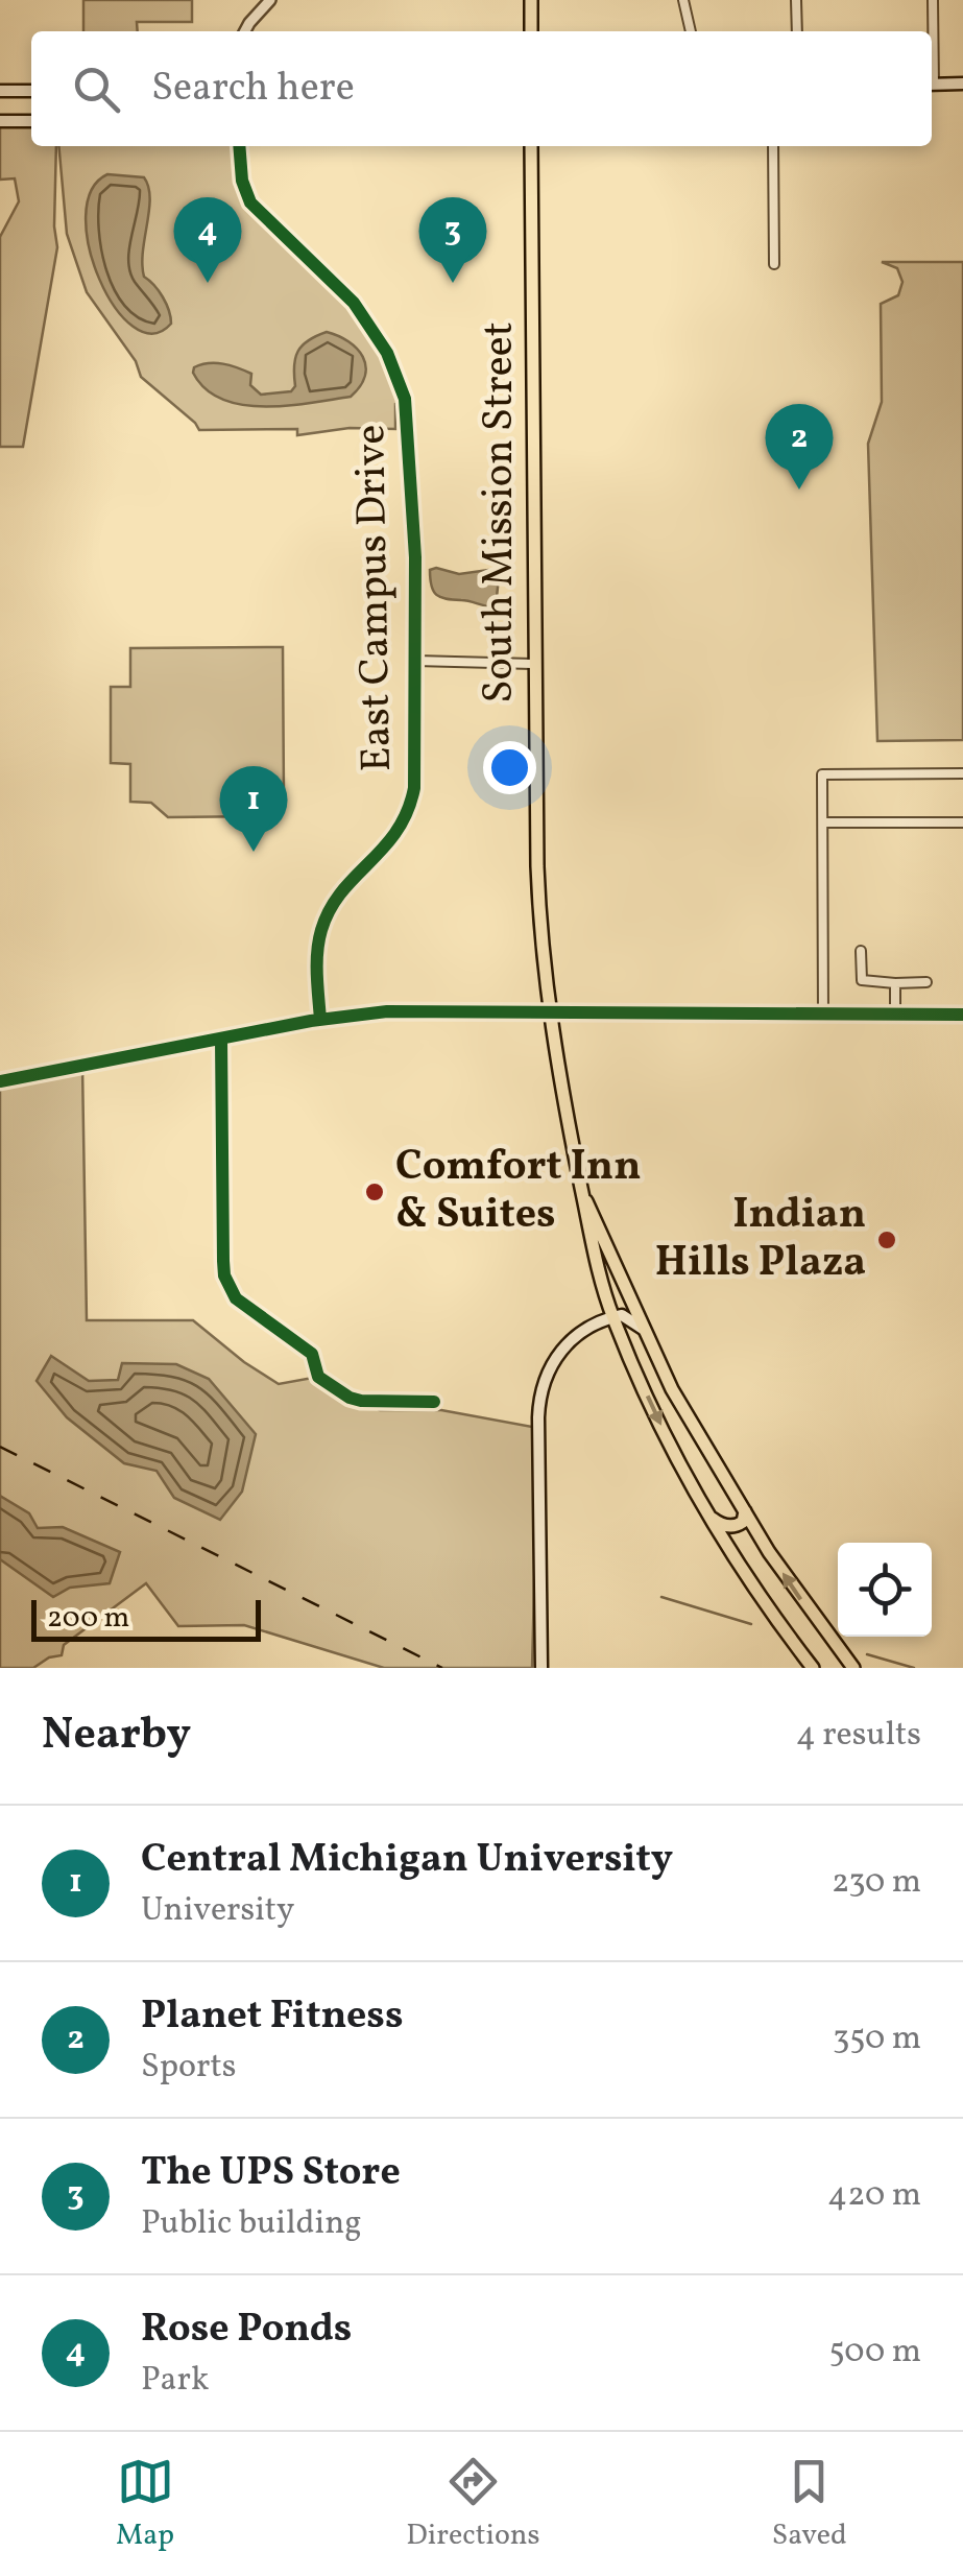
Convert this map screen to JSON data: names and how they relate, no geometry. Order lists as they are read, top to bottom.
{
  "streets": {
    "main road": ["South Mission Street"],
    "street": ["East Campus Drive"]
  },
  "places": ["Comfort Inn & Suites", "Indian Hills Plaza"],
  "scale_bar": "200 m",
  "page": {
    "search": "Search here",
    "pins": [
      "3",
      "4",
      "2",
      "1"
    ],
    "scale": "200 m",
    "heading": ["Nearby", "4 results"],
    "list": [
      {
        "mark": "1",
        "name": "Central Michigan University",
        "note": "University",
        "value": "230 m"
      },
      {
        "mark": "2",
        "name": "Planet Fitness",
        "note": "Sports",
        "value": "350 m"
      },
      {
        "mark": "3",
        "name": "The UPS Store",
        "note": "Public building",
        "value": "420 m"
      },
      {
        "mark": "4",
        "name": "Rose Ponds",
        "note": "Park",
        "value": "500 m"
      }
    ],
    "nav": ["Map", "Directions", "Saved"]
  }
}
